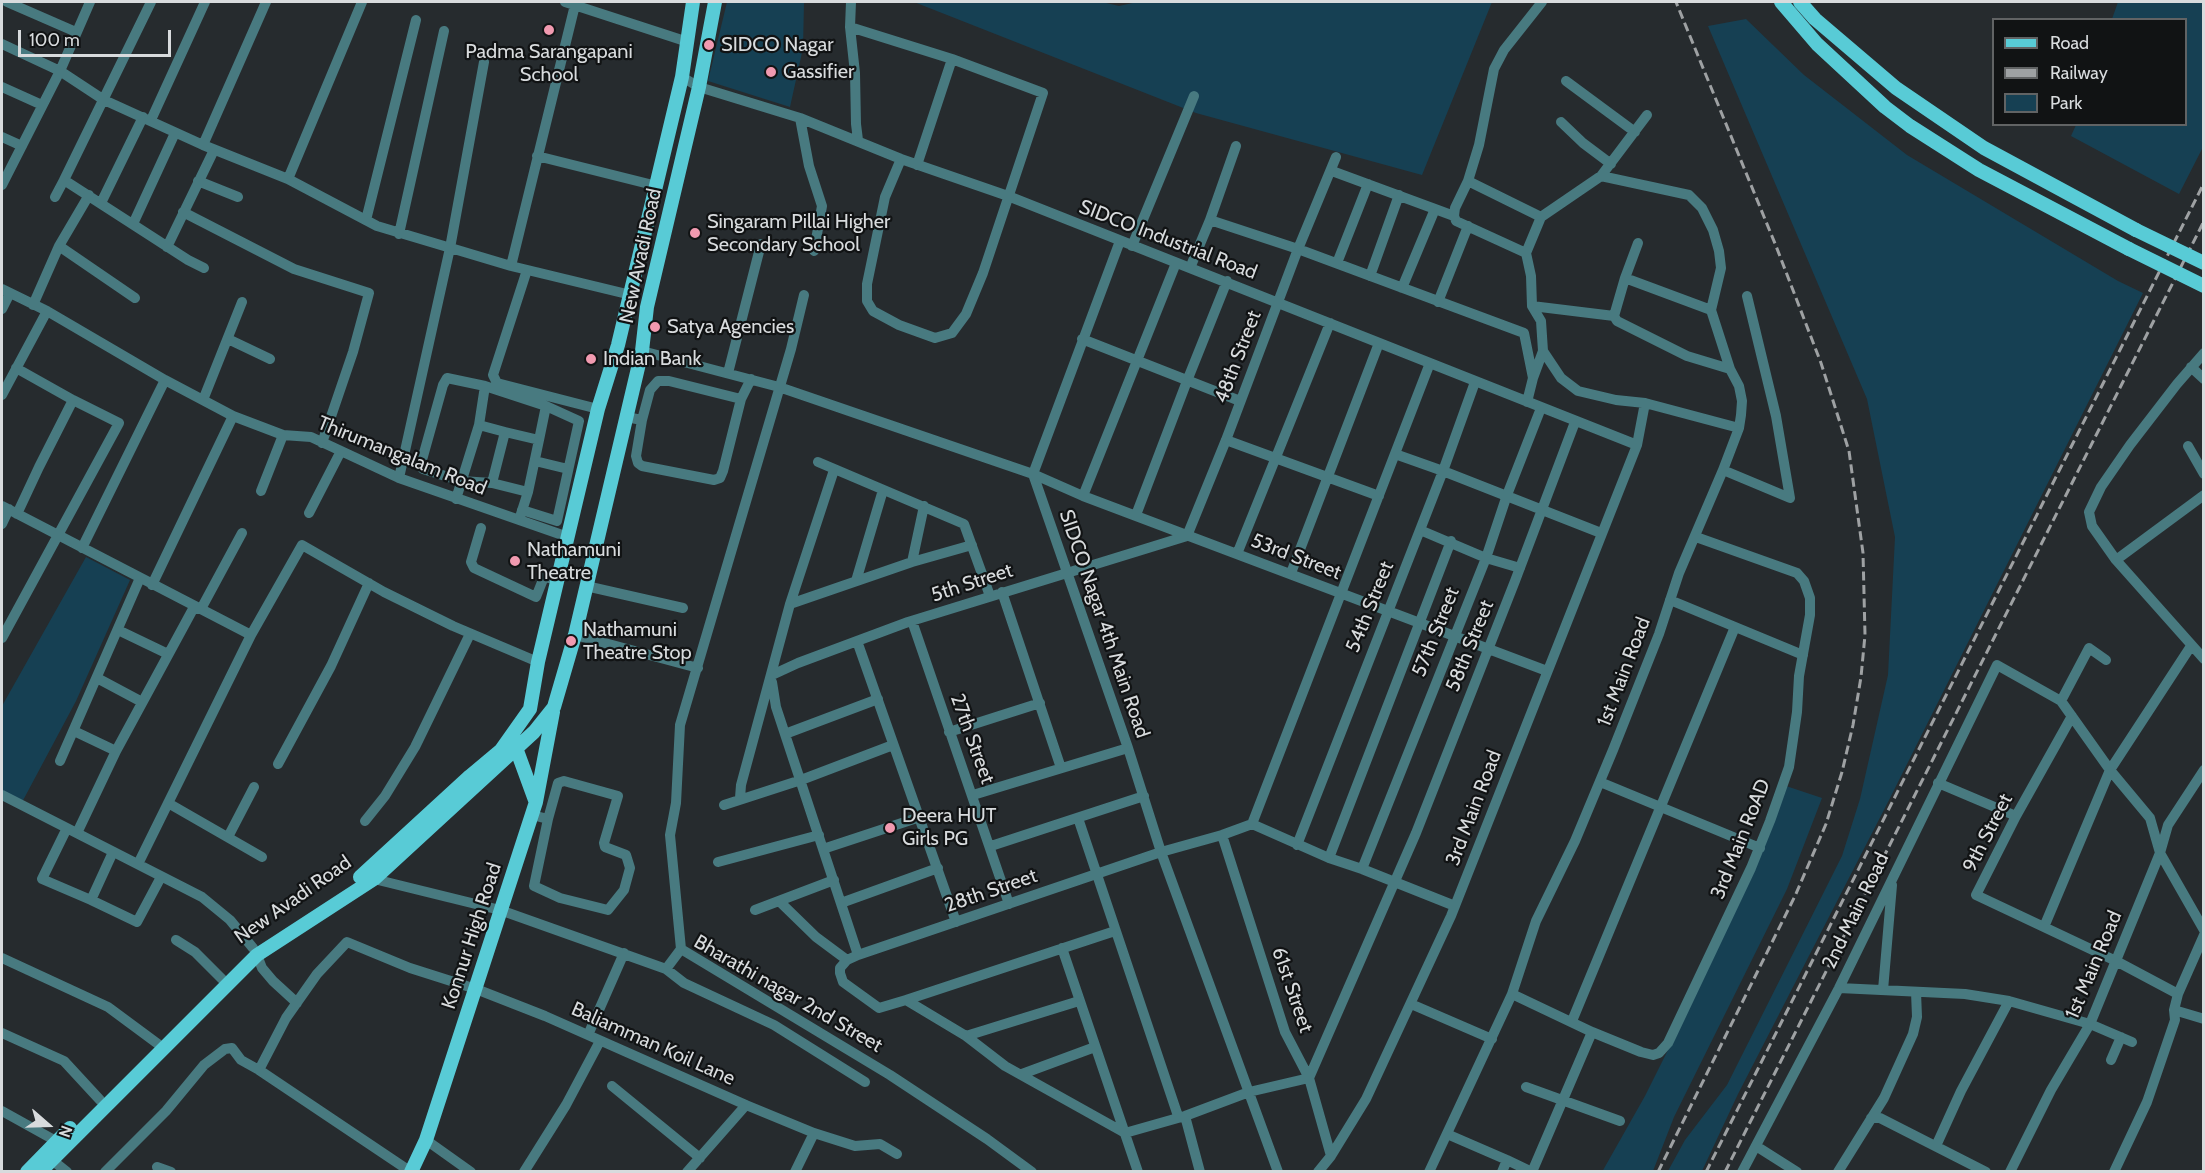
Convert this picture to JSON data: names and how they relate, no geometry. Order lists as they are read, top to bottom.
{
  "streets": {
    "main road": ["New Avadi Road", "Konnur High Road"],
    "street": [
      "SIDCO Industrial Road",
      "48th Street",
      "Thirumangalam Road",
      "53rd Street",
      "5th Street",
      "54th Street",
      "SIDCO Nagar 4th Main Road",
      "57th Street",
      "58th Street",
      "1st Main Road",
      "27th Street",
      "3rd Main Road",
      "9th Street",
      "3rd Main RoAD",
      "28th Street",
      "2nd Main Road",
      "61st Street",
      "Bharathi nagar 2nd Street",
      "Baliamman Koil Lane"
    ]
  },
  "crossings": [
    ["SIDCO Industrial Road", "New Avadi Road"],
    ["SIDCO Industrial Road", "48th Street"],
    ["SIDCO Industrial Road", "54th Street"],
    ["SIDCO Industrial Road", "57th Street"],
    ["SIDCO Industrial Road", "58th Street"],
    ["SIDCO Industrial Road", "3rd Main Road"],
    ["New Avadi Road", "Thirumangalam Road"],
    ["New Avadi Road", "Konnur High Road"],
    ["48th Street", "53rd Street"],
    ["48th Street", "5th Street"],
    ["53rd Street", "5th Street"],
    ["53rd Street", "54th Street"],
    ["53rd Street", "SIDCO Nagar 4th Main Road"],
    ["53rd Street", "57th Street"],
    ["53rd Street", "58th Street"],
    ["53rd Street", "3rd Main Road"],
    ["5th Street", "SIDCO Nagar 4th Main Road"],
    ["5th Street", "27th Street"],
    ["SIDCO Nagar 4th Main Road", "28th Street"],
    ["58th Street", "61st Street"],
    ["1st Main Road", "9th Street"],
    ["1st Main Road", "3rd Main RoAD"],
    ["27th Street", "28th Street"],
    ["3rd Main Road", "61st Street"],
    ["28th Street", "61st Street"],
    ["Konnur High Road", "Baliamman Koil Lane"]
  ],
  "places": [
    "Padma Sarangapani School",
    "SIDCO Nagar",
    "Gassifier",
    "Singaram Pillai Higher Secondary School",
    "Satya Agencies",
    "Indian Bank",
    "Nathamuni Theatre",
    "Nathamuni Theatre Stop",
    "Deera HUT Girls PG"
  ],
  "legend": ["Road", "Railway", "Park"],
  "scale_bar": "100 m",
  "north": "right"
}
